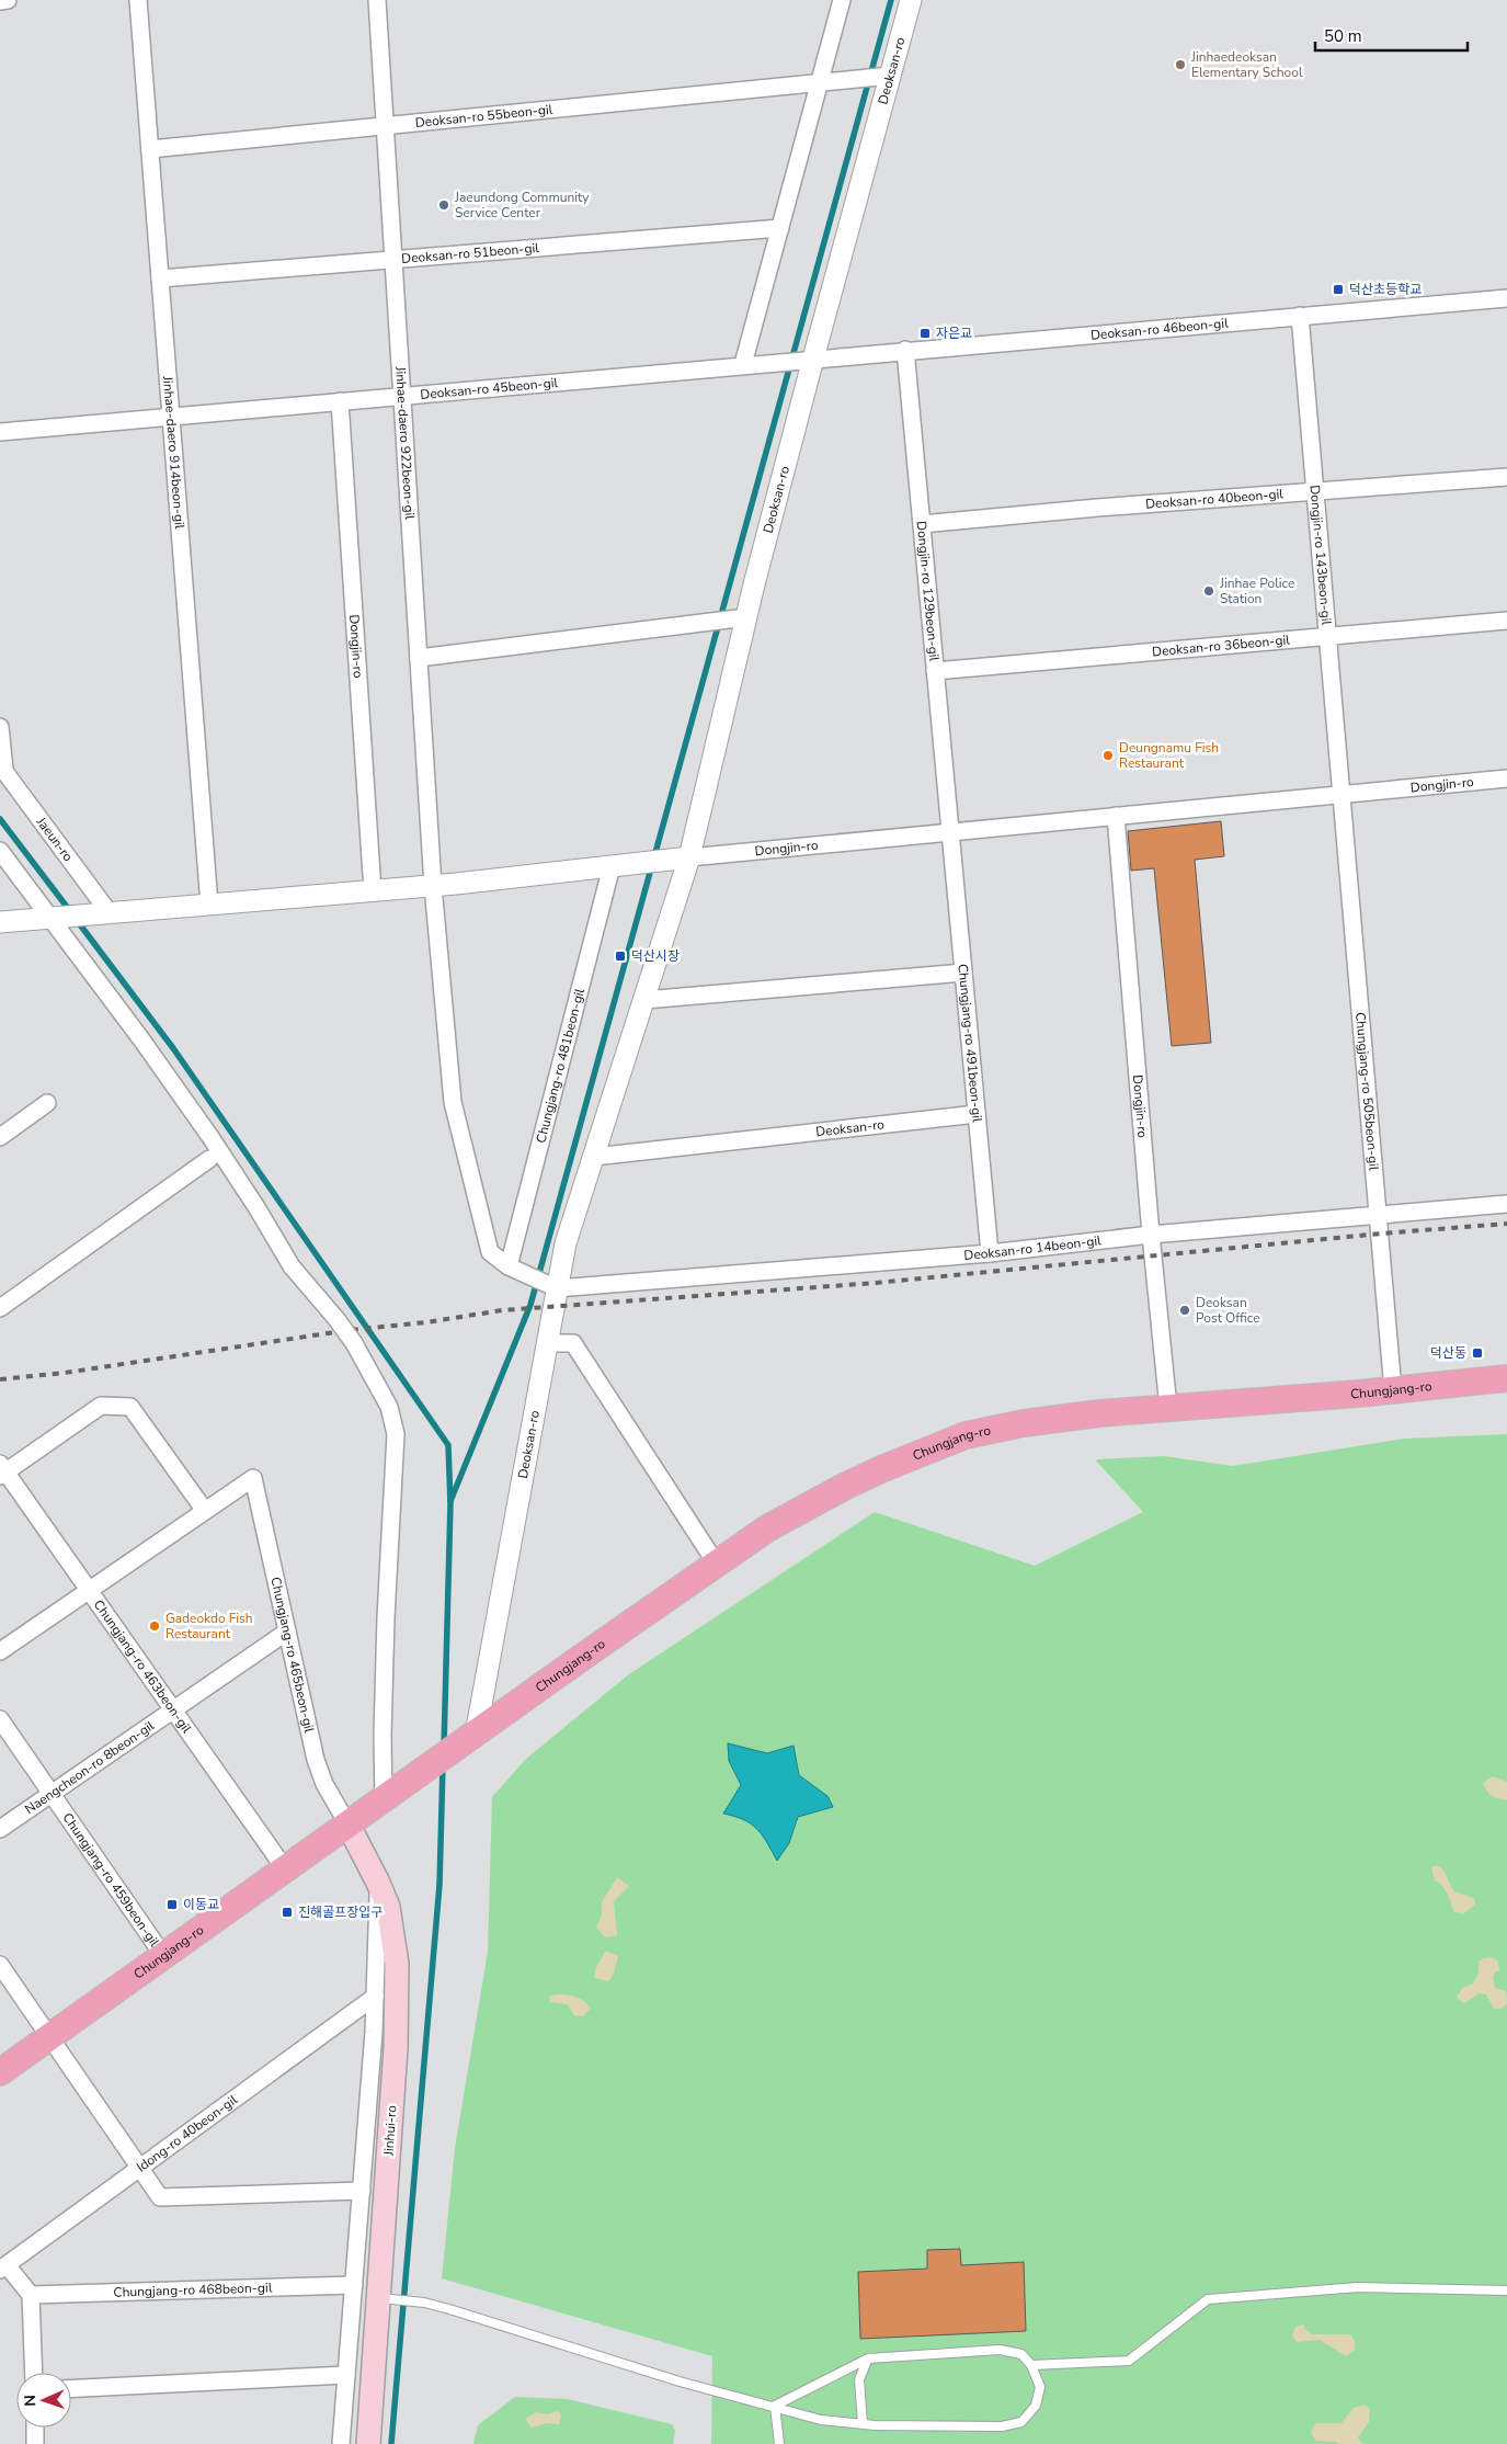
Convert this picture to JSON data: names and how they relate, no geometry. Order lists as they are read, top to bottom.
{
  "streets": {
    "main road": ["Chungjang-ro", "Jinhui-ro"],
    "street": [
      "Deoksan-ro",
      "Deoksan-ro 55beon-gil",
      "Deoksan-ro 51beon-gil",
      "Deoksan-ro 46beon-gil",
      "Deoksan-ro 45beon-gil",
      "Jinhae-daero 922beon-gil",
      "Jinhae-daero 914beon-gil",
      "Deoksan-ro 40beon-gil",
      "Dongjin-ro 143beon-gil",
      "Dongjin-ro 129beon-gil",
      "Dongjin-ro",
      "Deoksan-ro 36beon-gil",
      "Jaeun-ro",
      "Chungjang-ro 491beon-gil",
      "Chungjang-ro 481beon-gil",
      "Chungjang-ro 505beon-gil",
      "Deoksan-ro 14beon-gil",
      "Chungjang-ro 465beon-gil",
      "Chungjang-ro 463beon-gil",
      "Naengcheon-ro 8beon-gil",
      "Chungjang-ro 459beon-gil",
      "Idong-ro 40beon-gil",
      "Chungjang-ro 468beon-gil"
    ]
  },
  "crossings": [
    ["Deoksan-ro", "Deoksan-ro 55beon-gil"],
    ["Deoksan-ro", "Deoksan-ro 46beon-gil"],
    ["Deoksan-ro", "Deoksan-ro 45beon-gil"],
    ["Deoksan-ro", "Dongjin-ro"],
    ["Deoksan-ro", "Chungjang-ro 491beon-gil"],
    ["Deoksan-ro", "Deoksan-ro 14beon-gil"],
    ["Deoksan-ro", "Chungjang-ro"],
    ["Deoksan-ro 55beon-gil", "Jinhae-daero 922beon-gil"],
    ["Deoksan-ro 55beon-gil", "Jinhae-daero 914beon-gil"],
    ["Deoksan-ro 51beon-gil", "Jinhae-daero 922beon-gil"],
    ["Deoksan-ro 51beon-gil", "Jinhae-daero 914beon-gil"],
    ["Deoksan-ro 46beon-gil", "Deoksan-ro 45beon-gil"],
    ["Deoksan-ro 46beon-gil", "Dongjin-ro 143beon-gil"],
    ["Deoksan-ro 46beon-gil", "Dongjin-ro 129beon-gil"],
    ["Deoksan-ro 45beon-gil", "Jinhae-daero 922beon-gil"],
    ["Deoksan-ro 45beon-gil", "Jinhae-daero 914beon-gil"],
    ["Deoksan-ro 45beon-gil", "Dongjin-ro"],
    ["Jinhae-daero 922beon-gil", "Dongjin-ro"],
    ["Deoksan-ro 40beon-gil", "Dongjin-ro 143beon-gil"],
    ["Deoksan-ro 40beon-gil", "Dongjin-ro 129beon-gil"],
    ["Dongjin-ro 143beon-gil", "Dongjin-ro"],
    ["Dongjin-ro 143beon-gil", "Deoksan-ro 36beon-gil"],
    ["Dongjin-ro 143beon-gil", "Chungjang-ro 505beon-gil"],
    ["Dongjin-ro 129beon-gil", "Dongjin-ro"],
    ["Dongjin-ro 129beon-gil", "Deoksan-ro 36beon-gil"],
    ["Dongjin-ro 129beon-gil", "Chungjang-ro 491beon-gil"],
    ["Dongjin-ro", "Chungjang-ro 491beon-gil"],
    ["Dongjin-ro", "Chungjang-ro 481beon-gil"],
    ["Dongjin-ro", "Chungjang-ro 505beon-gil"],
    ["Dongjin-ro", "Deoksan-ro 14beon-gil"],
    ["Dongjin-ro", "Chungjang-ro"],
    ["Chungjang-ro 491beon-gil", "Deoksan-ro 14beon-gil"],
    ["Chungjang-ro 505beon-gil", "Deoksan-ro 14beon-gil"],
    ["Chungjang-ro 505beon-gil", "Chungjang-ro"],
    ["Chungjang-ro", "Chungjang-ro 465beon-gil"],
    ["Chungjang-ro", "Chungjang-ro 463beon-gil"],
    ["Chungjang-ro", "Chungjang-ro 459beon-gil"],
    ["Chungjang-ro", "Jinhui-ro"],
    ["Chungjang-ro 465beon-gil", "Naengcheon-ro 8beon-gil"],
    ["Chungjang-ro 465beon-gil", "Jinhui-ro"],
    ["Chungjang-ro 463beon-gil", "Naengcheon-ro 8beon-gil"],
    ["Naengcheon-ro 8beon-gil", "Chungjang-ro 459beon-gil"]
  ],
  "places": {
    "other": [
      "Jinhaedeoksan Elementary School",
      "Jaeundong Community Service Center",
      "Jinhae Police Station",
      "Deungnamu Fish Restaurant",
      "Deoksan Post Office",
      "Gadeokdo Fish Restaurant"
    ],
    "transit": [
      "덕산초등학교",
      "자은교",
      "덕산시장",
      "덕산동",
      "이동교",
      "진해골프장입구"
    ]
  },
  "scale_bar": "50 m",
  "north": "left"
}
